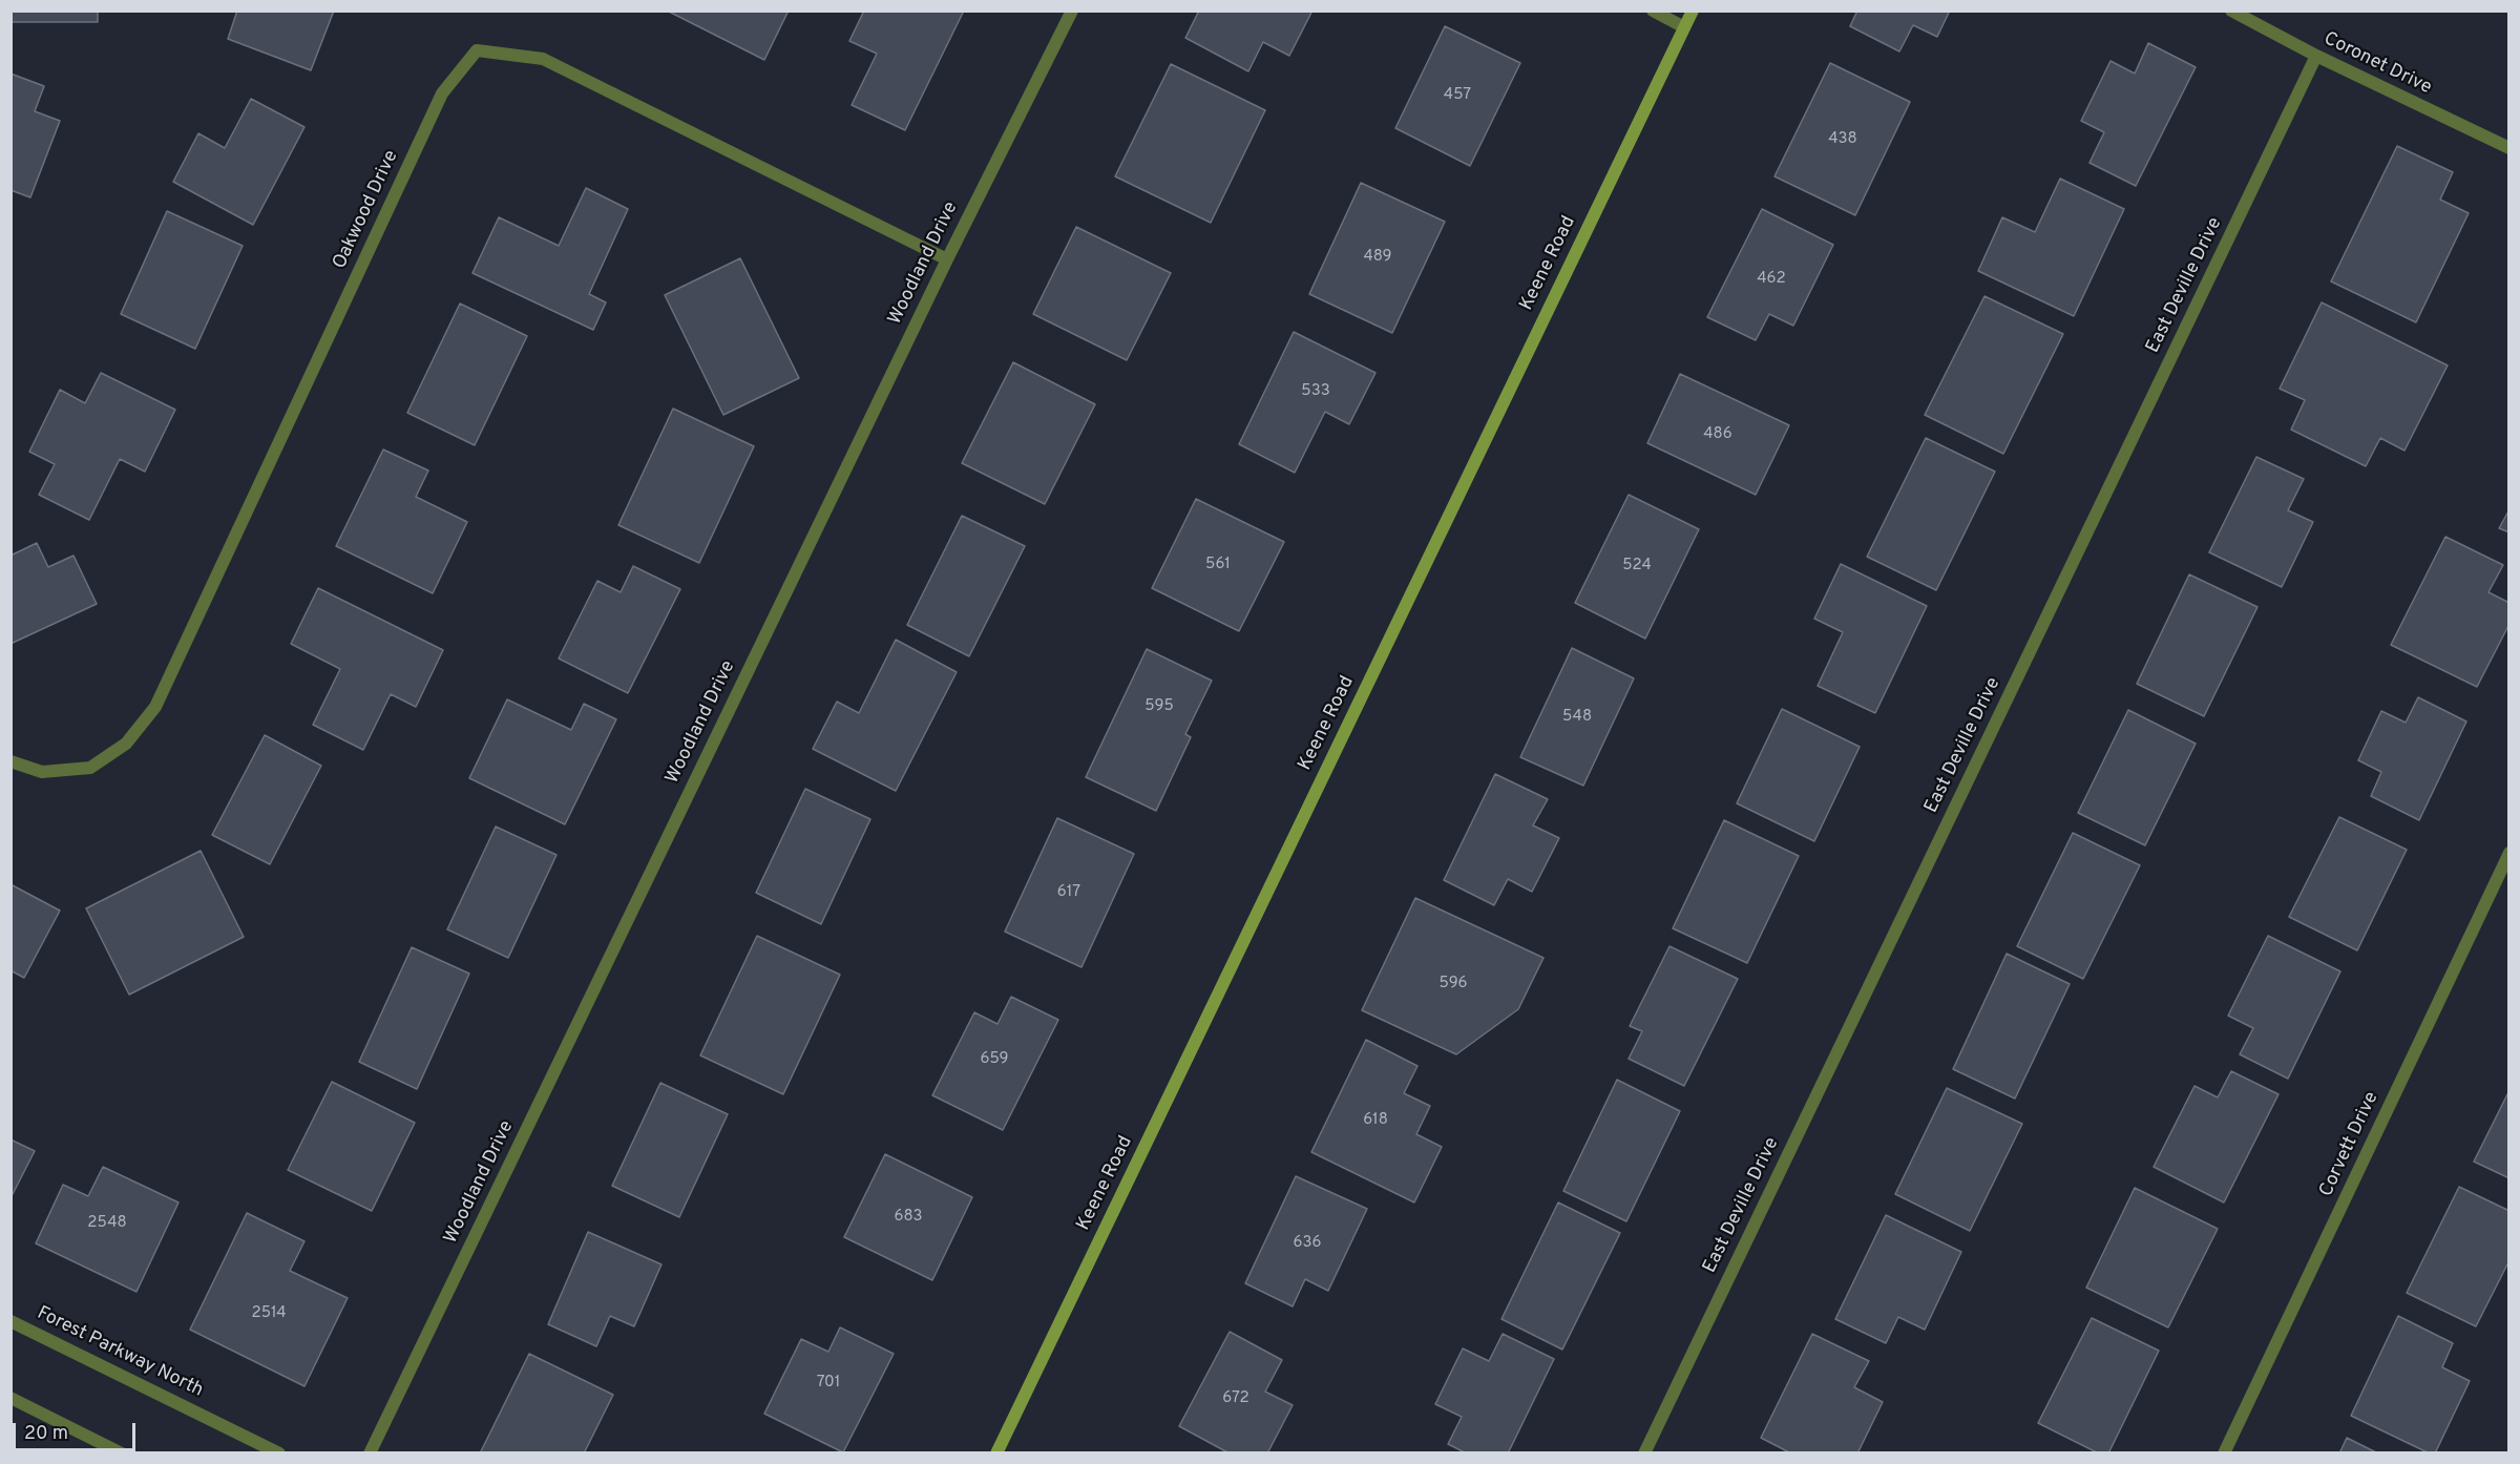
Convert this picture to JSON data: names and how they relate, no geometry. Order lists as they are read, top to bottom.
{
  "streets": {
    "main road": ["Keene Road"],
    "street": [
      "Coronet Drive",
      "Oakwood Drive",
      "Woodland Drive",
      "East Deville Drive",
      "Corvett Drive",
      "Forest Parkway North"
    ]
  },
  "crossings": [
    ["Coronet Drive", "East Deville Drive"],
    ["Oakwood Drive", "Woodland Drive"]
  ],
  "house_numbers": [
    "457",
    "438",
    "489",
    "462",
    "533",
    "486",
    "561",
    "524",
    "595",
    "548",
    "617",
    "596",
    "659",
    "618",
    "683",
    "2548",
    "636",
    "2514",
    "701",
    "672"
  ],
  "scale_bar": "20 m"
}
